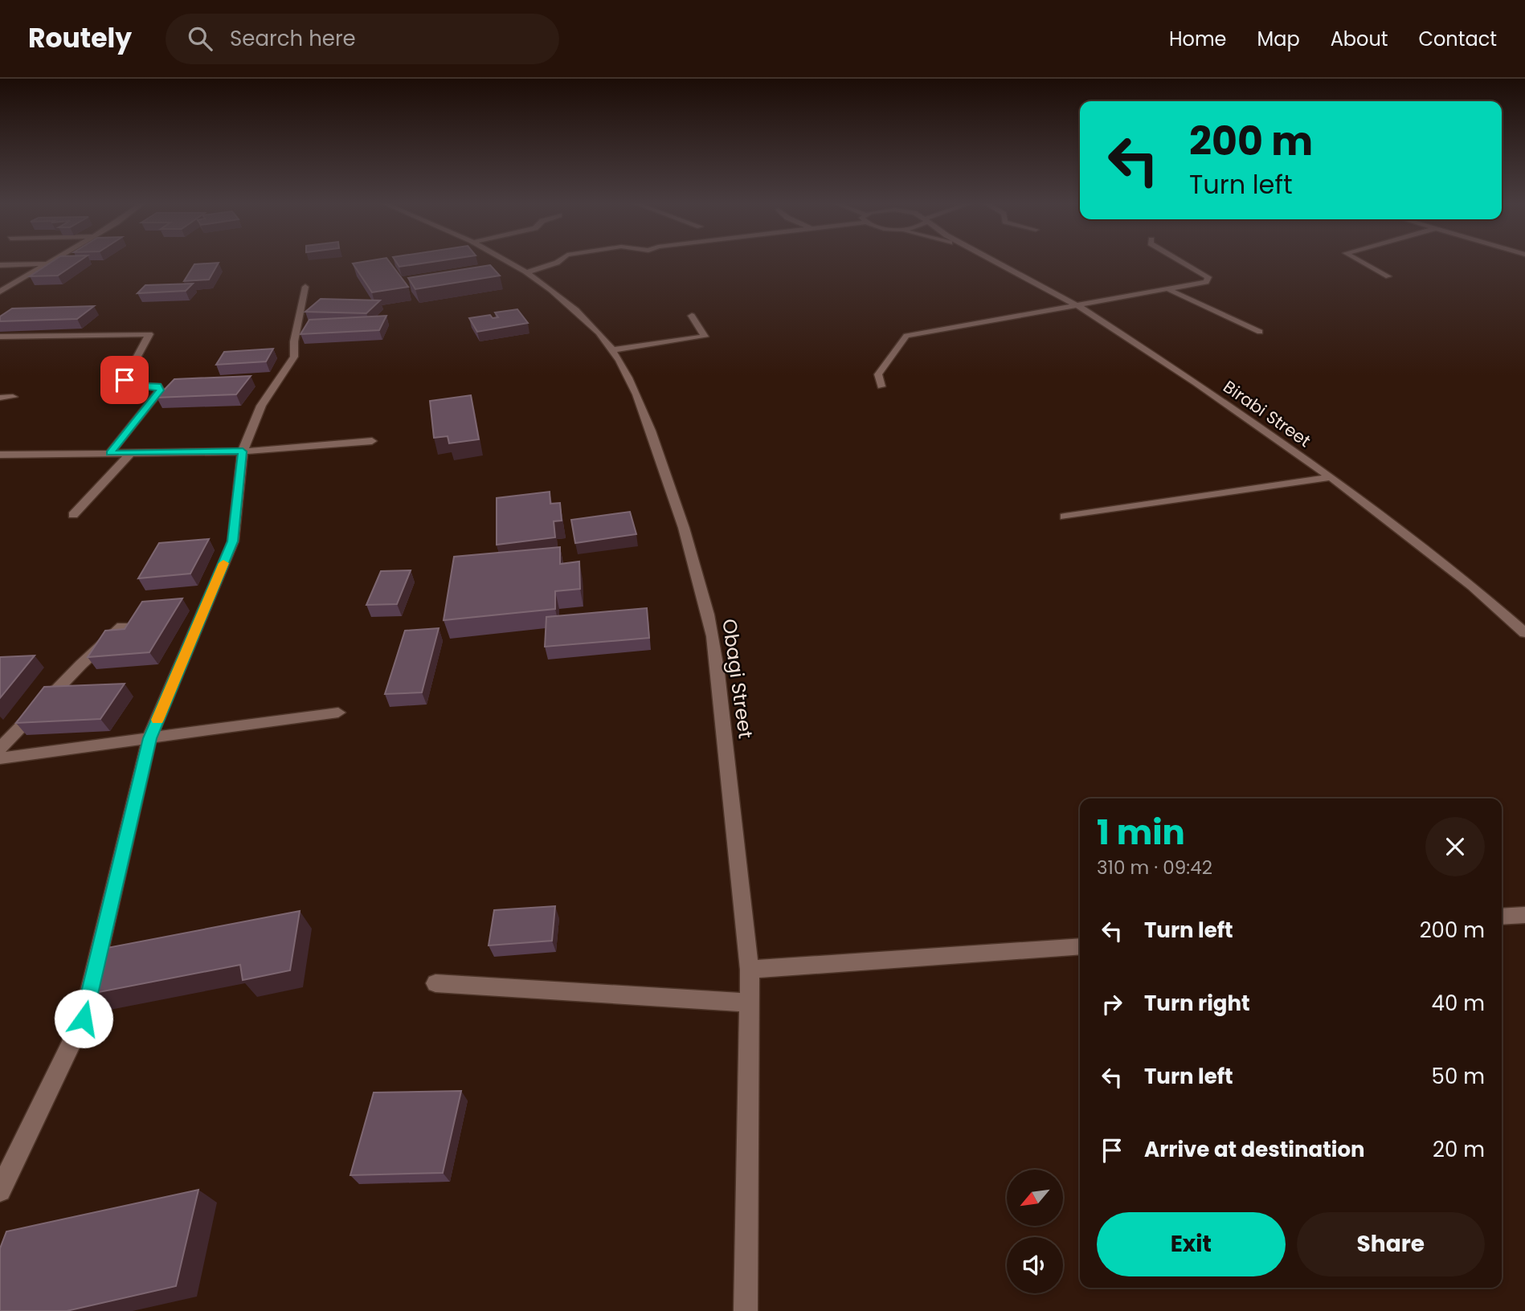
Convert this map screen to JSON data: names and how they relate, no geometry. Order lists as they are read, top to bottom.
{
  "streets": {
    "street": ["Birabi Street", "Obagi Street"]
  },
  "north": "bottom left",
  "page": {
    "header": "Routely",
    "search": "Search here",
    "nav": [
      "Home",
      "Map",
      "About",
      "Contact"
    ],
    "turn": ["200 m", "Turn left"],
    "heading": ["1 min", "310 m · 09:42"],
    "list": [
      {
        "name": "Turn left",
        "value": "200 m"
      },
      {
        "name": "Turn right",
        "value": "40 m"
      },
      {
        "name": "Turn left",
        "value": "50 m"
      },
      {
        "name": "Arrive at destination",
        "value": "20 m"
      }
    ],
    "buttons": ["Exit", "Share"]
  }
}
